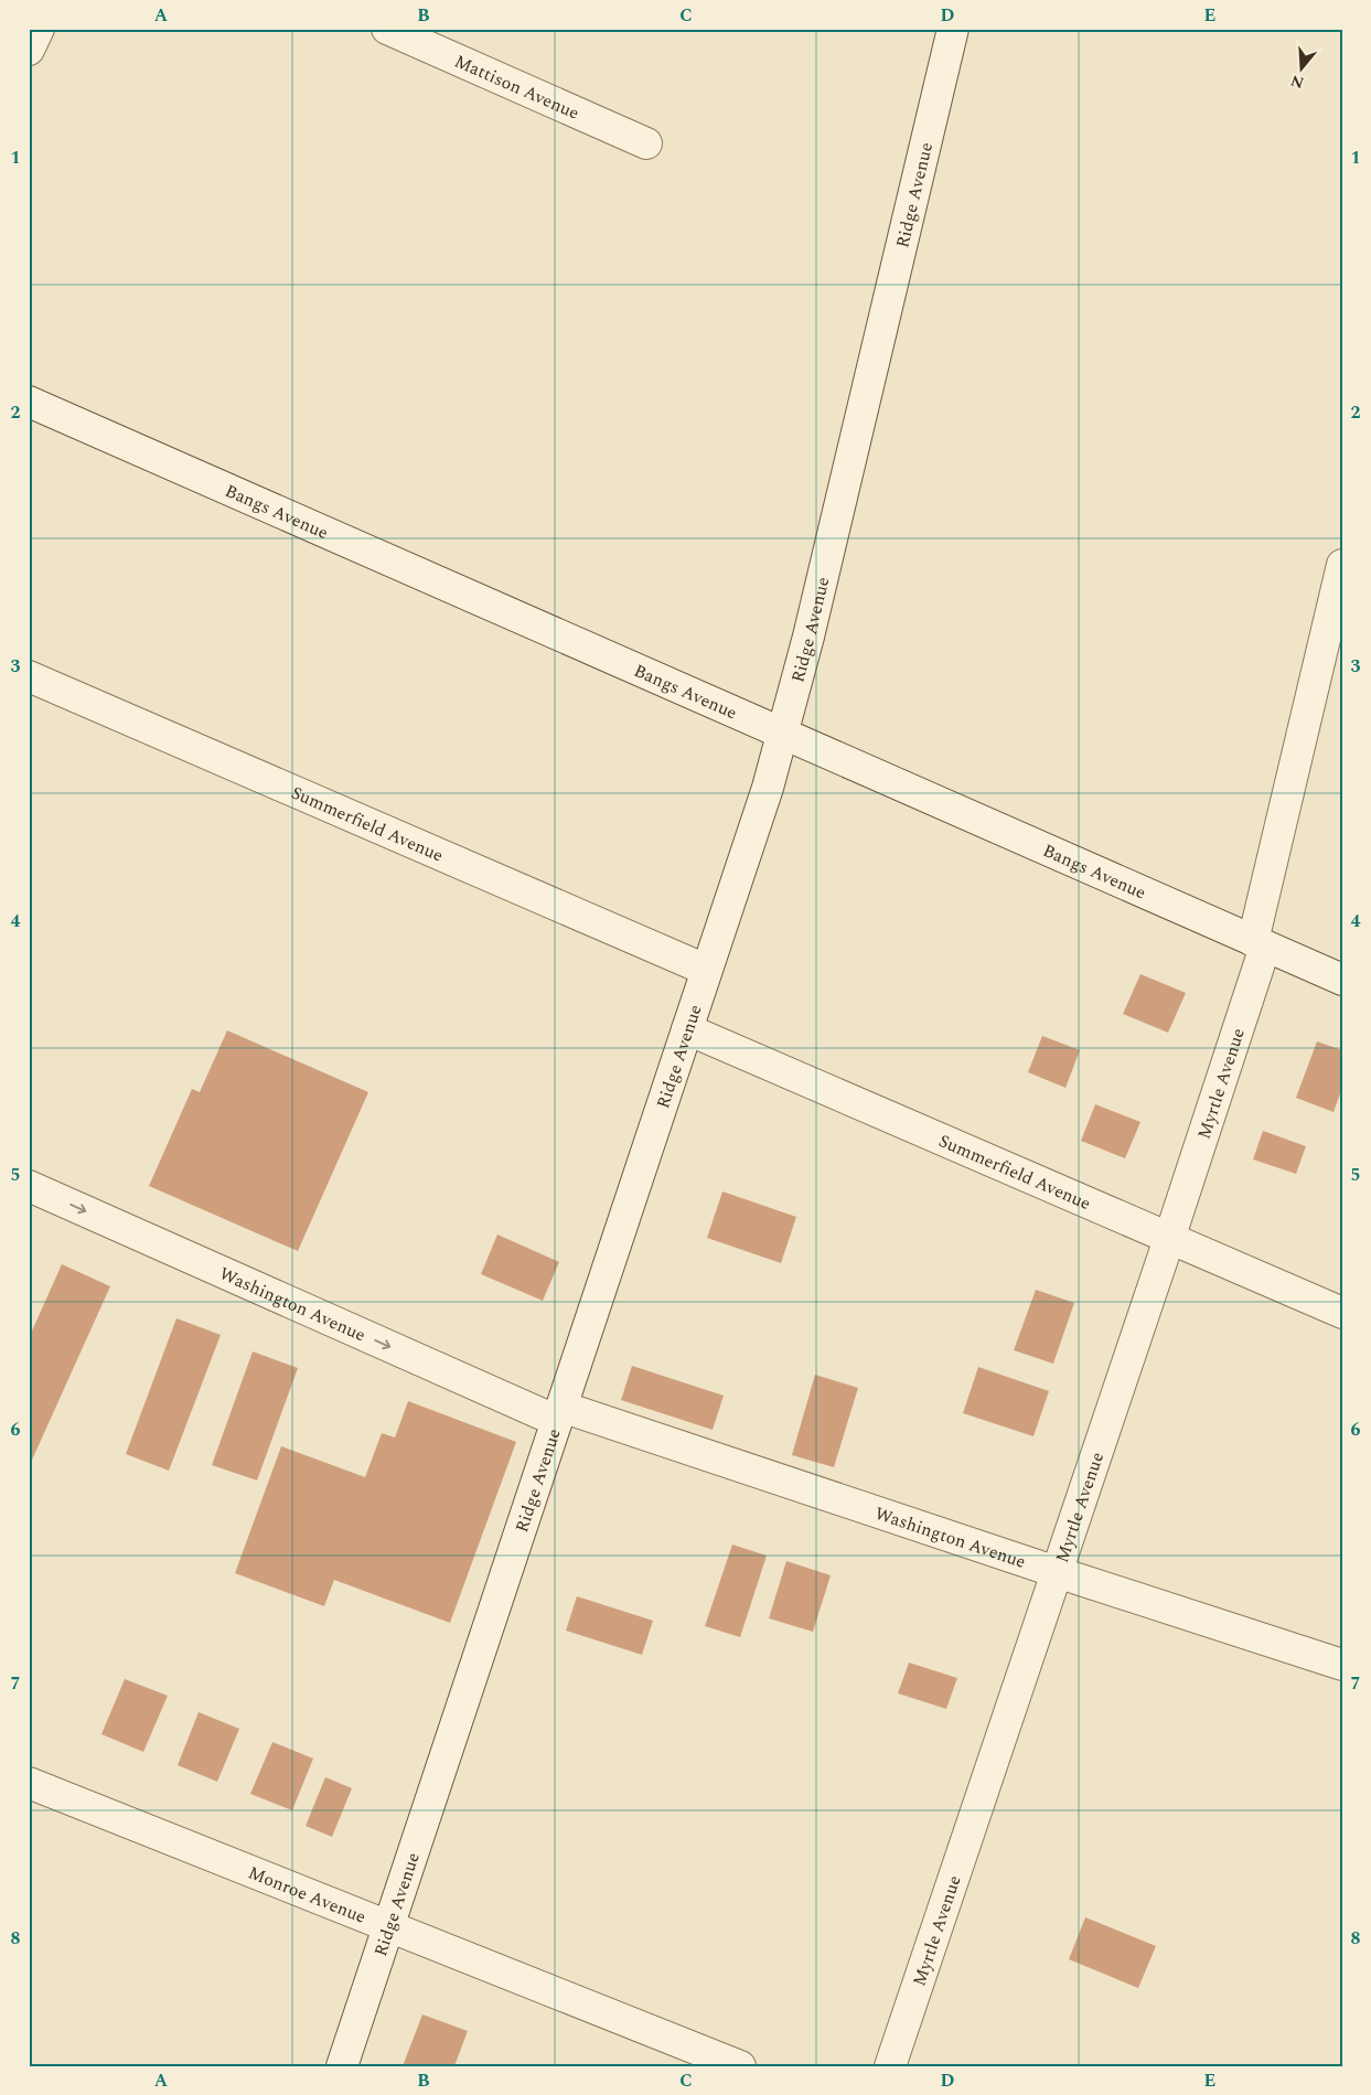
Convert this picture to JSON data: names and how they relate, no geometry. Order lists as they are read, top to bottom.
{
  "streets": {
    "street": [
      "Mattison Avenue",
      "Ridge Avenue",
      "Bangs Avenue",
      "Summerfield Avenue",
      "Myrtle Avenue",
      "Washington Avenue",
      "Monroe Avenue"
    ]
  },
  "crossings": [
    ["Ridge Avenue", "Bangs Avenue"],
    ["Ridge Avenue", "Summerfield Avenue"],
    ["Ridge Avenue", "Washington Avenue"],
    ["Ridge Avenue", "Monroe Avenue"],
    ["Bangs Avenue", "Myrtle Avenue"],
    ["Summerfield Avenue", "Myrtle Avenue"],
    ["Myrtle Avenue", "Washington Avenue"]
  ],
  "one_way": ["Washington Avenue"],
  "north": "bottom",
  "grid": {
    "columns": [
      "A",
      "B",
      "C",
      "D",
      "E"
    ],
    "rows": [
      "1",
      "2",
      "3",
      "4",
      "5",
      "6",
      "7",
      "8"
    ]
  }
}
